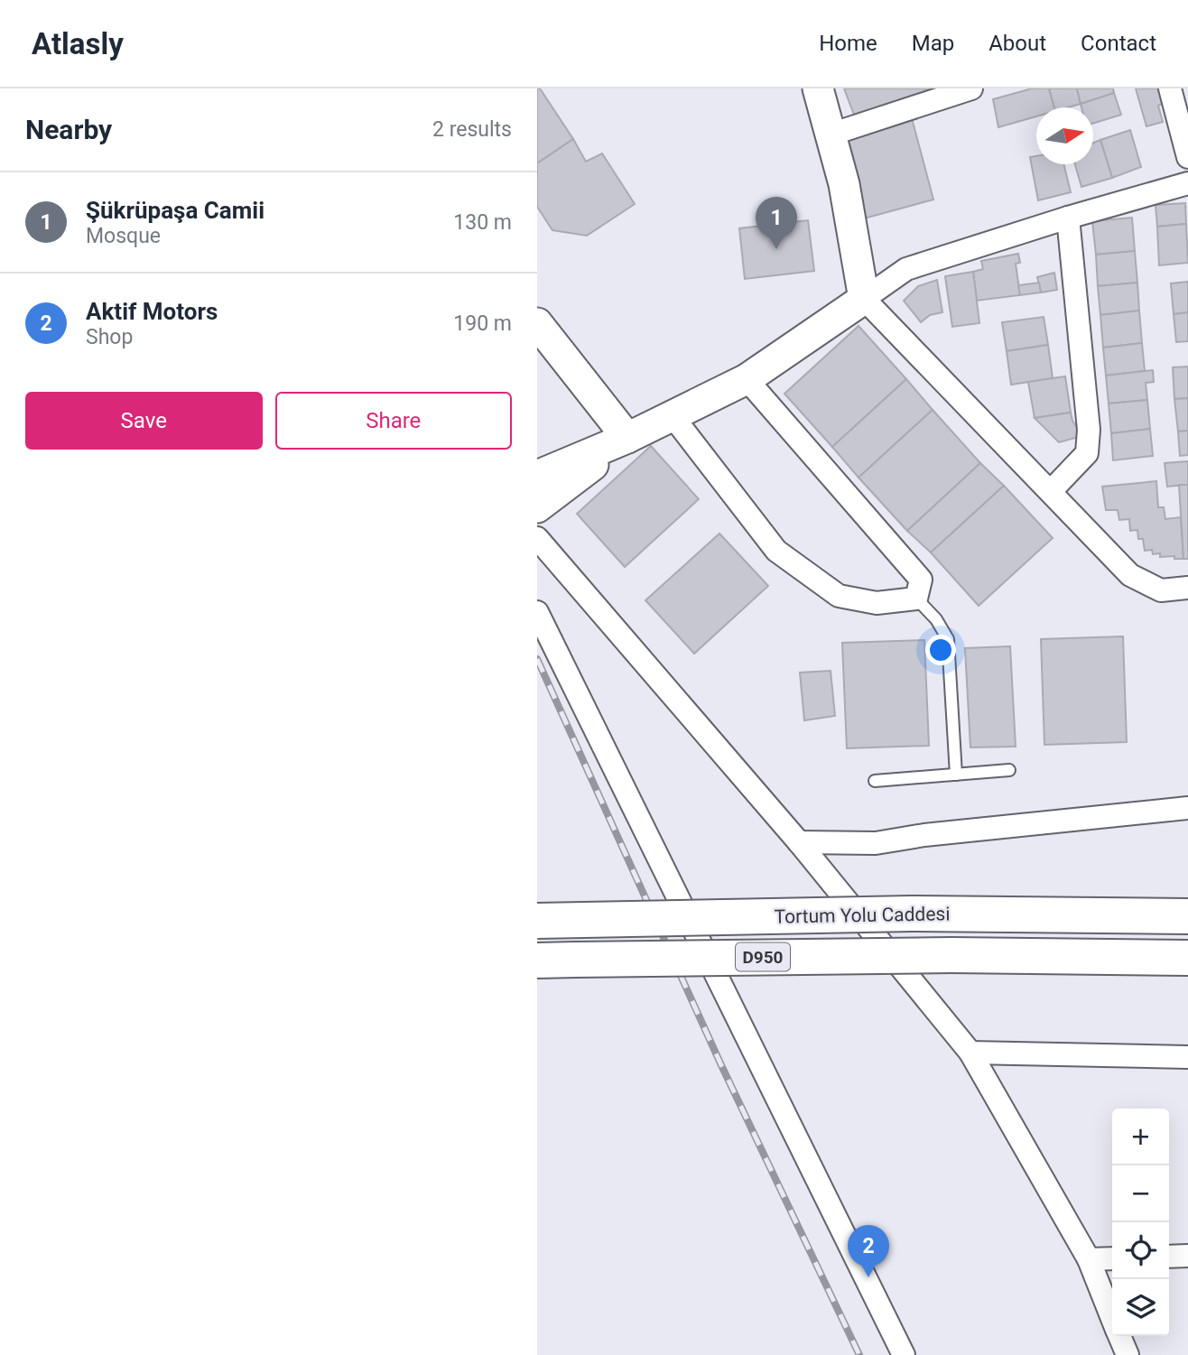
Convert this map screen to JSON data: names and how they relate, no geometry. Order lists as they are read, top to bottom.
{
  "streets": {
    "highway": ["Tortum Yolu Caddesi", "D950"]
  },
  "north": "right",
  "page": {
    "header": "Atlasly",
    "nav": [
      "Home",
      "Map",
      "About",
      "Contact"
    ],
    "heading": ["Nearby", "2 results"],
    "list": [
      {
        "mark": "1",
        "name": "Şükrüpaşa Camii",
        "note": "Mosque",
        "value": "130 m"
      },
      {
        "mark": "2",
        "name": "Aktif Motors",
        "note": "Shop",
        "value": "190 m"
      }
    ],
    "pins": ["1", "2"],
    "buttons": ["Save", "Share"],
    "map_buttons": ["+", "−"]
  }
}
